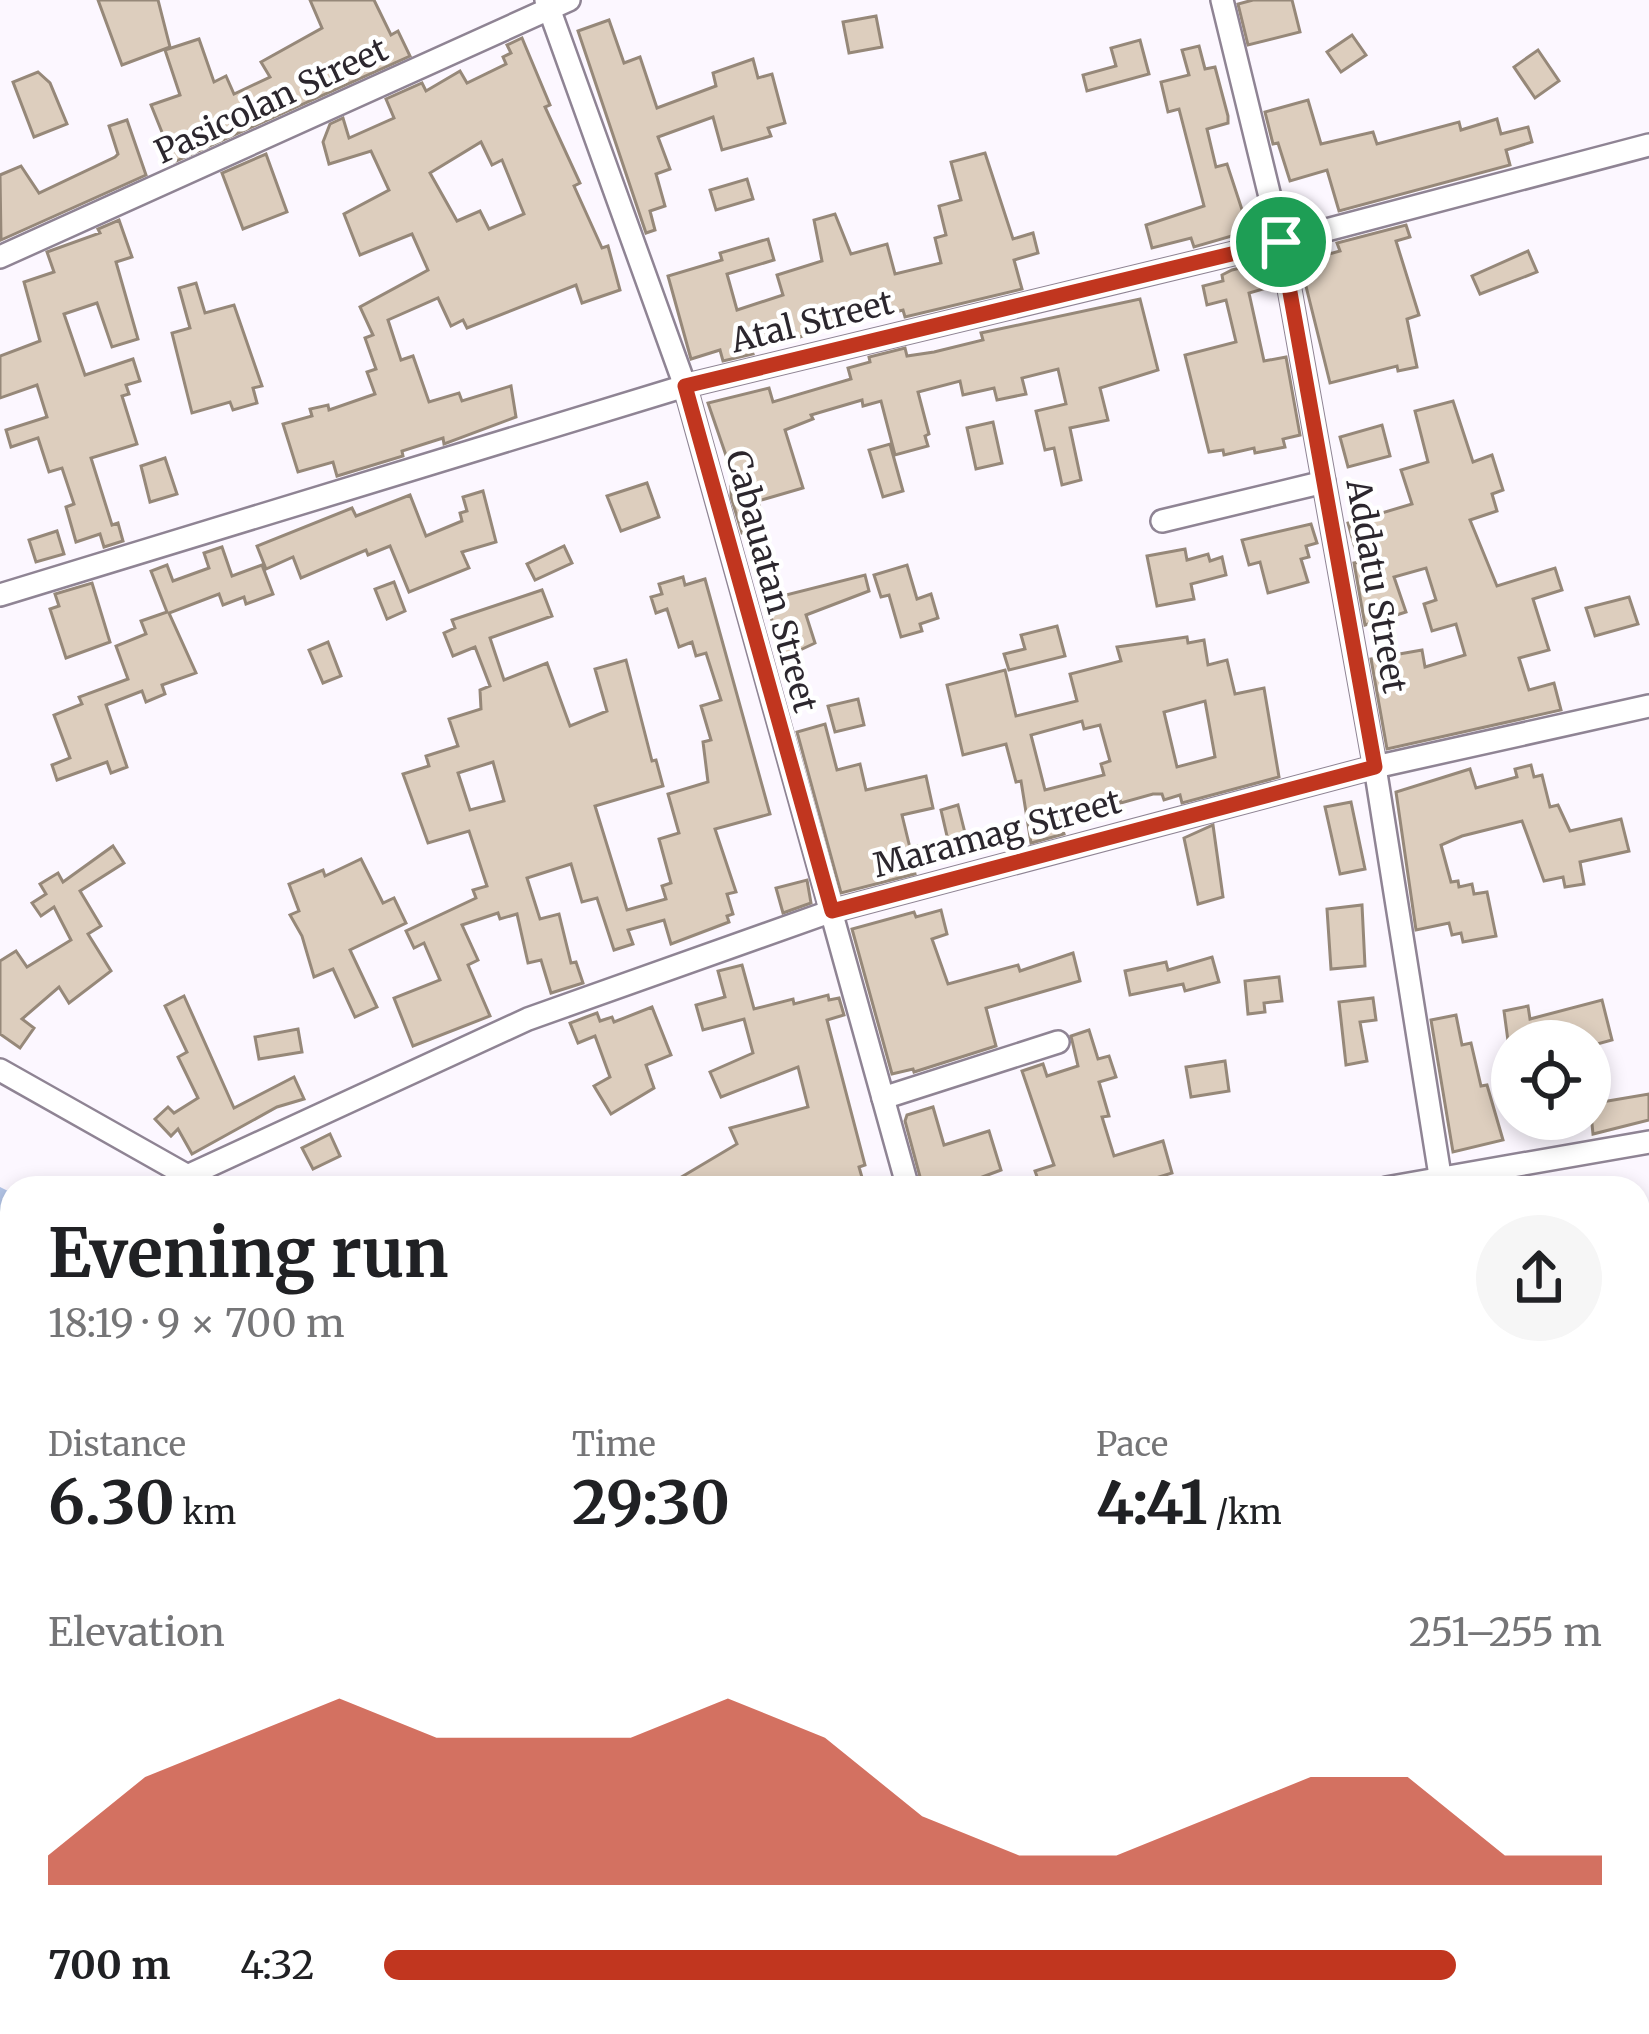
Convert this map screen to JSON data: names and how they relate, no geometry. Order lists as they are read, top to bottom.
{
  "streets": {
    "street": [
      "Pasicolan Street",
      "Atal Street",
      "Cabauatan Street",
      "Addatu Street",
      "Maramag Street"
    ]
  },
  "crossings": [
    ["Pasicolan Street", "Cabauatan Street"],
    ["Atal Street", "Cabauatan Street"],
    ["Atal Street", "Addatu Street"],
    ["Cabauatan Street", "Maramag Street"],
    ["Addatu Street", "Maramag Street"]
  ],
  "page": {
    "heading": ["Evening run", "18:19 · 9 × 700 m"],
    "stats": [
      ["Distance", "6.30 km"],
      ["Time", "29:30"],
      ["Pace", "4:41 /km"]
    ],
    "chart": ["Elevation", "251–255 m"],
    "list": [
      {
        "name": "700 m",
        "note": "4:32"
      }
    ]
  }
}
